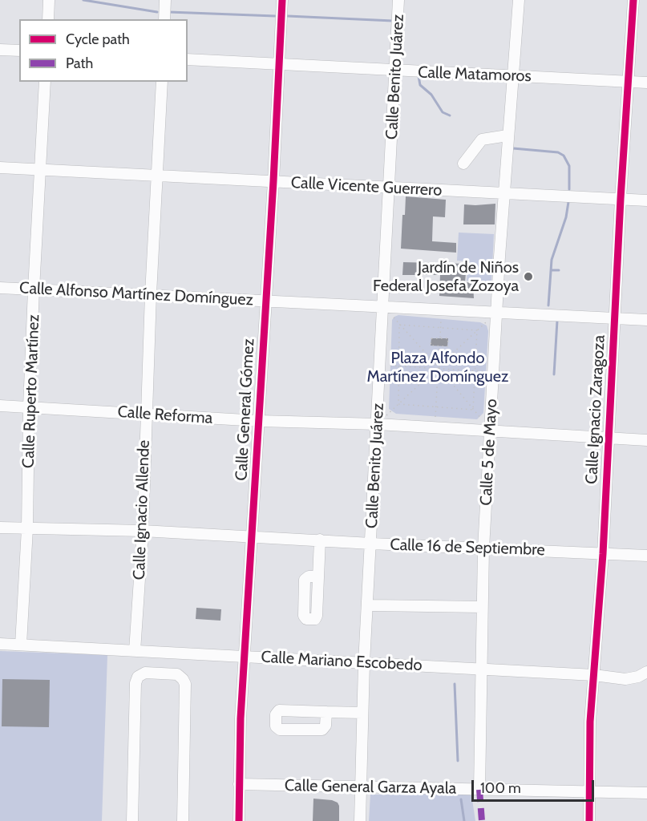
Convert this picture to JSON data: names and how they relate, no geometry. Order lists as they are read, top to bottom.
{
  "streets": {
    "street": [
      "Calle Matamoros",
      "Calle Benito Juárez",
      "Calle Vicente Guerrero",
      "Calle Alfonso Martínez Domínguez",
      "Calle Ruperto Martínez",
      "Calle General Gómez",
      "Calle Ignacio Zaragoza",
      "Calle Reforma",
      "Calle 5 de Mayo",
      "Calle Ignacio Allende",
      "Calle 16 de Septiembre",
      "Calle Mariano Escobedo",
      "Calle General Garza Ayala"
    ]
  },
  "crossings": [
    ["Calle Matamoros", "Calle Benito Juárez"],
    ["Calle Matamoros", "Calle General Gómez"],
    ["Calle Matamoros", "Calle Ignacio Zaragoza"],
    ["Calle Matamoros", "Calle 5 de Mayo"],
    ["Calle Benito Juárez", "Calle Vicente Guerrero"],
    ["Calle Benito Juárez", "Calle Alfonso Martínez Domínguez"],
    ["Calle Benito Juárez", "Calle Reforma"],
    ["Calle Benito Juárez", "Calle 16 de Septiembre"],
    ["Calle Benito Juárez", "Calle Mariano Escobedo"],
    ["Calle Benito Juárez", "Calle General Garza Ayala"],
    ["Calle Vicente Guerrero", "Calle Ruperto Martínez"],
    ["Calle Vicente Guerrero", "Calle General Gómez"],
    ["Calle Vicente Guerrero", "Calle Ignacio Zaragoza"],
    ["Calle Vicente Guerrero", "Calle 5 de Mayo"],
    ["Calle Vicente Guerrero", "Calle Ignacio Allende"],
    ["Calle Alfonso Martínez Domínguez", "Calle Ruperto Martínez"],
    ["Calle Alfonso Martínez Domínguez", "Calle General Gómez"],
    ["Calle Alfonso Martínez Domínguez", "Calle Ignacio Zaragoza"],
    ["Calle Alfonso Martínez Domínguez", "Calle 5 de Mayo"],
    ["Calle Alfonso Martínez Domínguez", "Calle Ignacio Allende"],
    ["Calle Ruperto Martínez", "Calle Reforma"],
    ["Calle Ruperto Martínez", "Calle 16 de Septiembre"],
    ["Calle Ruperto Martínez", "Calle Mariano Escobedo"],
    ["Calle General Gómez", "Calle Reforma"],
    ["Calle General Gómez", "Calle 16 de Septiembre"],
    ["Calle General Gómez", "Calle Mariano Escobedo"],
    ["Calle General Gómez", "Calle General Garza Ayala"],
    ["Calle Ignacio Zaragoza", "Calle Reforma"],
    ["Calle Ignacio Zaragoza", "Calle 16 de Septiembre"],
    ["Calle Ignacio Zaragoza", "Calle Mariano Escobedo"],
    ["Calle Ignacio Zaragoza", "Calle General Garza Ayala"],
    ["Calle Reforma", "Calle 5 de Mayo"],
    ["Calle Reforma", "Calle Ignacio Allende"],
    ["Calle 5 de Mayo", "Calle 16 de Septiembre"],
    ["Calle 5 de Mayo", "Calle Mariano Escobedo"],
    ["Calle 5 de Mayo", "Calle General Garza Ayala"],
    ["Calle Ignacio Allende", "Calle 16 de Septiembre"],
    ["Calle Ignacio Allende", "Calle Mariano Escobedo"]
  ],
  "parks": ["Plaza Alfondo Martínez Domínguez"],
  "places": ["Jardín de Niños Federal Josefa Zozoya"],
  "legend": ["Cycle path", "Path"],
  "scale_bar": "100 m"
}
